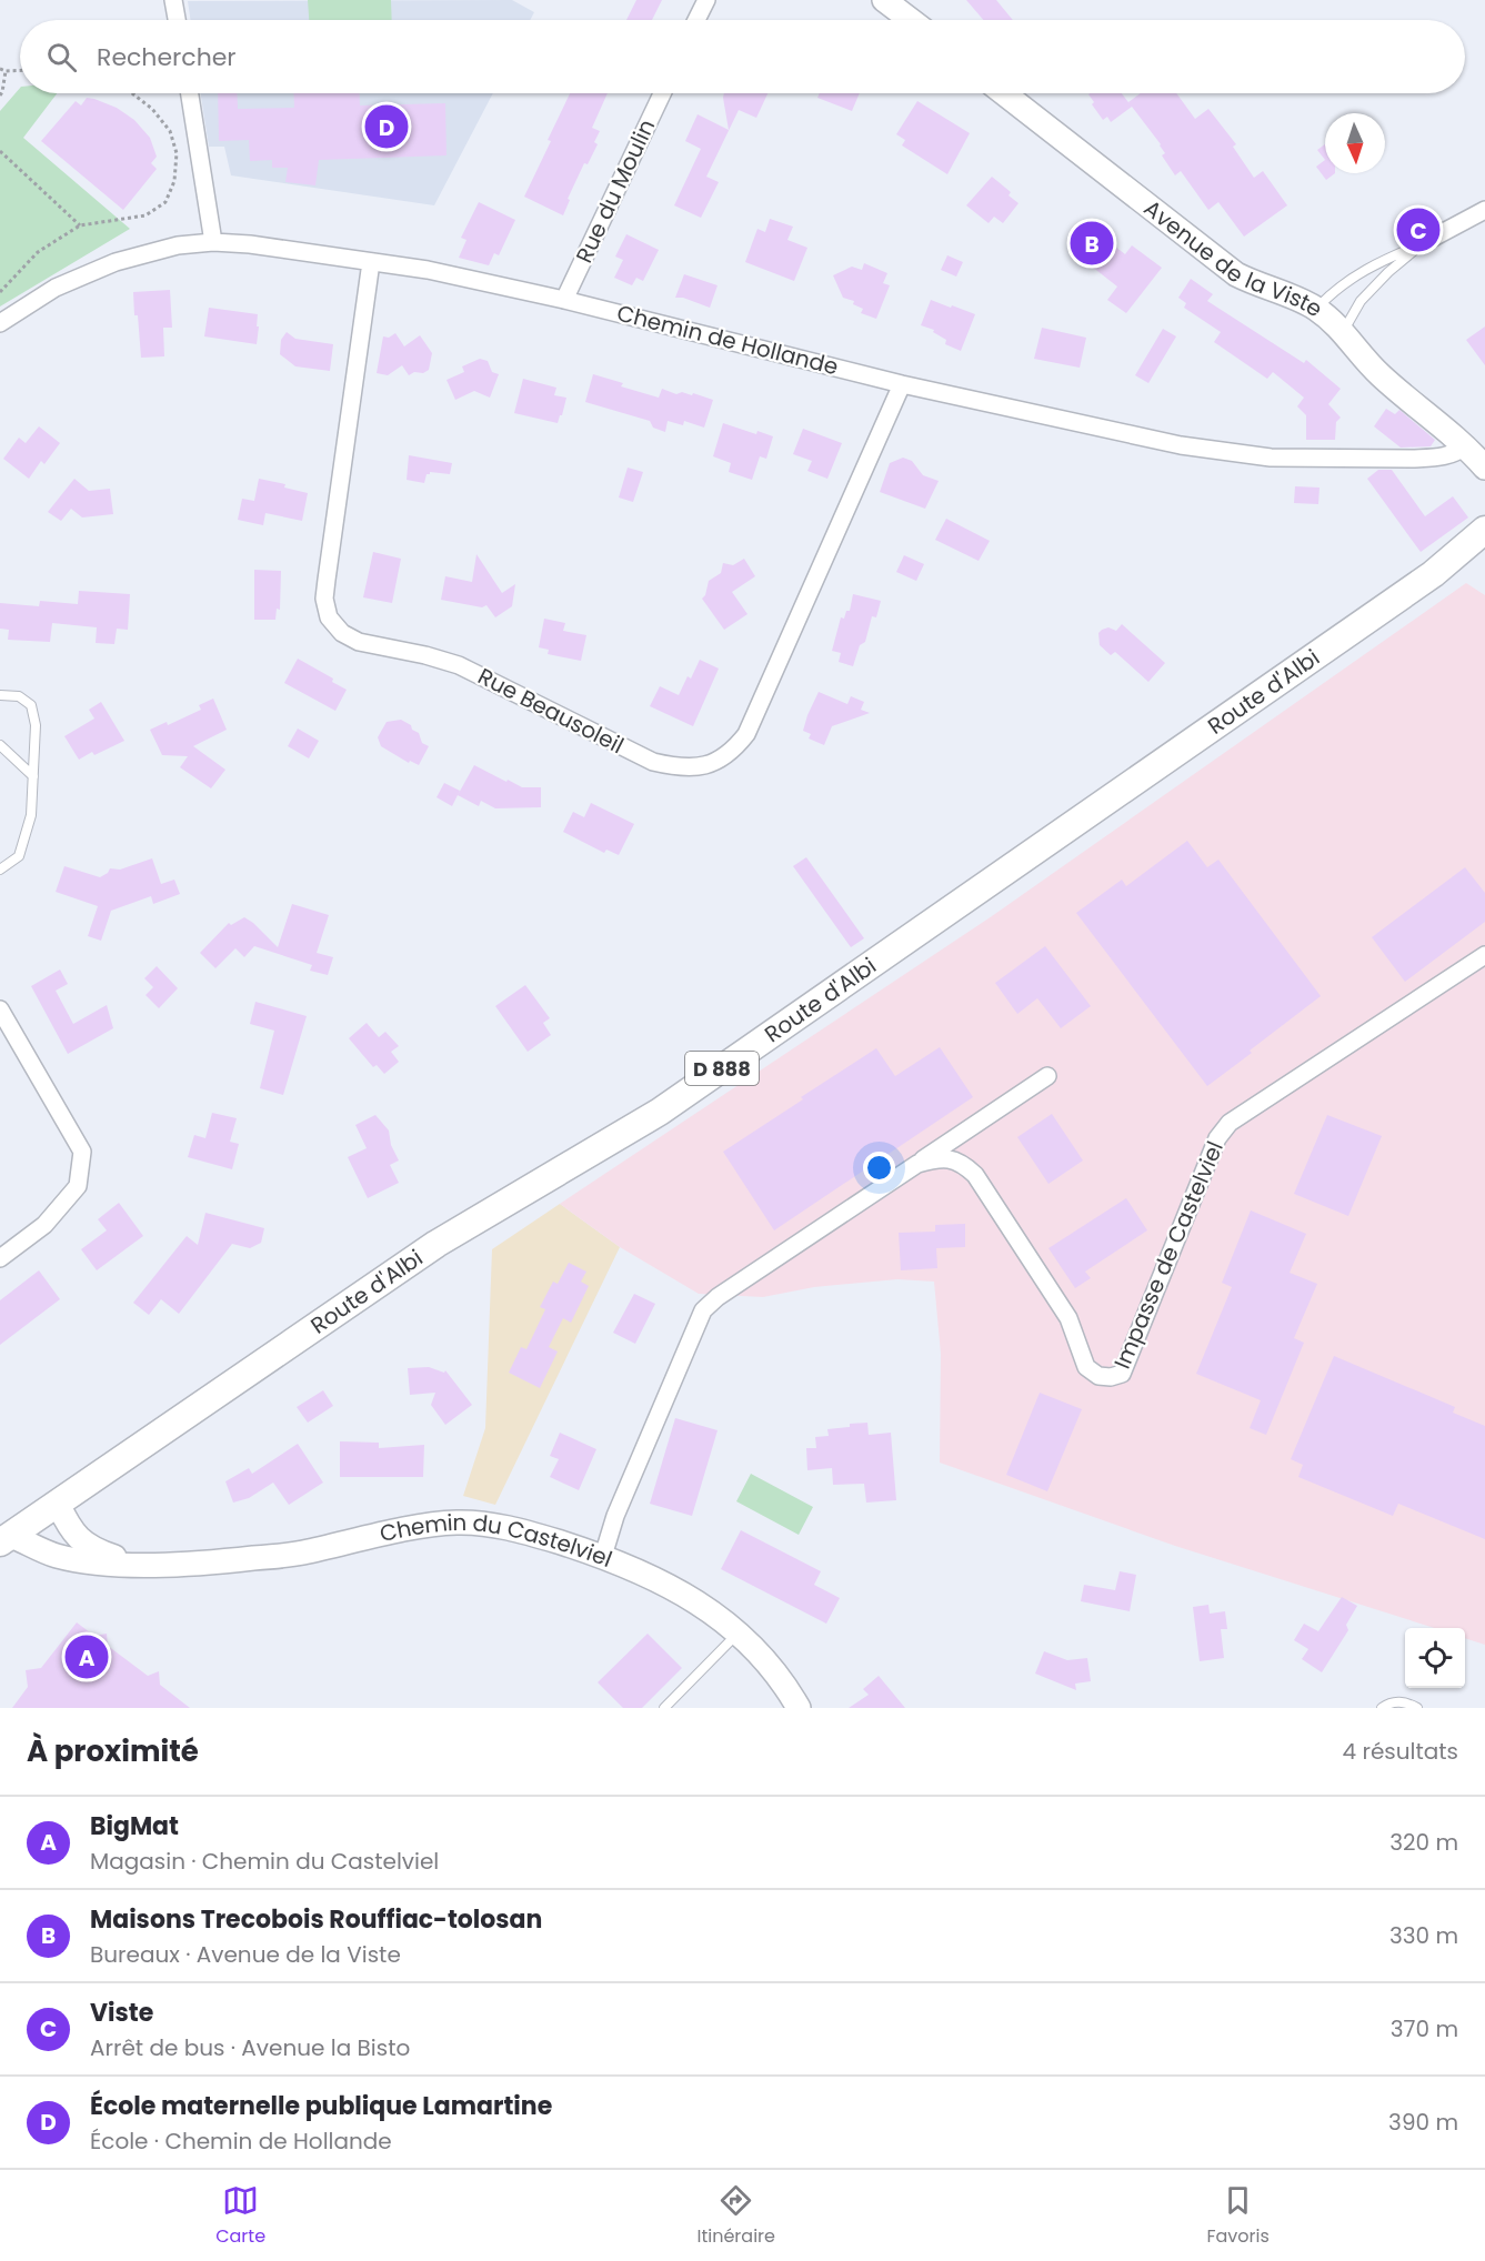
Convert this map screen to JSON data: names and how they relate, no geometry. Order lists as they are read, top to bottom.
{
  "streets": {
    "main road": ["Route d'Albi", "D 888"],
    "street": [
      "Rue du Moulin",
      "Avenue de la Viste",
      "Chemin de Hollande",
      "Rue Beausoleil",
      "Impasse de Castelviel",
      "Chemin du Castelviel"
    ]
  },
  "crossings": [
    ["Rue du Moulin", "Chemin de Hollande"],
    ["Avenue de la Viste", "Chemin de Hollande"],
    ["Chemin de Hollande", "Rue Beausoleil"],
    ["Route d'Albi", "Chemin du Castelviel"],
    ["Impasse de Castelviel", "Chemin du Castelviel"]
  ],
  "north": "bottom",
  "page": {
    "search": "Rechercher",
    "pins": [
      "D",
      "C",
      "B",
      "A"
    ],
    "heading": ["À proximité", "4 résultats"],
    "list": [
      {
        "mark": "A",
        "name": "BigMat",
        "note": "Magasin · Chemin du Castelviel",
        "value": "320 m"
      },
      {
        "mark": "B",
        "name": "Maisons Trecobois Rouffiac-tolosan",
        "note": "Bureaux · Avenue de la Viste",
        "value": "330 m"
      },
      {
        "mark": "C",
        "name": "Viste",
        "note": "Arrêt de bus · Avenue la Bisto",
        "value": "370 m"
      },
      {
        "mark": "D",
        "name": "École maternelle publique Lamartine",
        "note": "École · Chemin de Hollande",
        "value": "390 m"
      }
    ],
    "nav": ["Carte", "Itinéraire", "Favoris"]
  }
}
